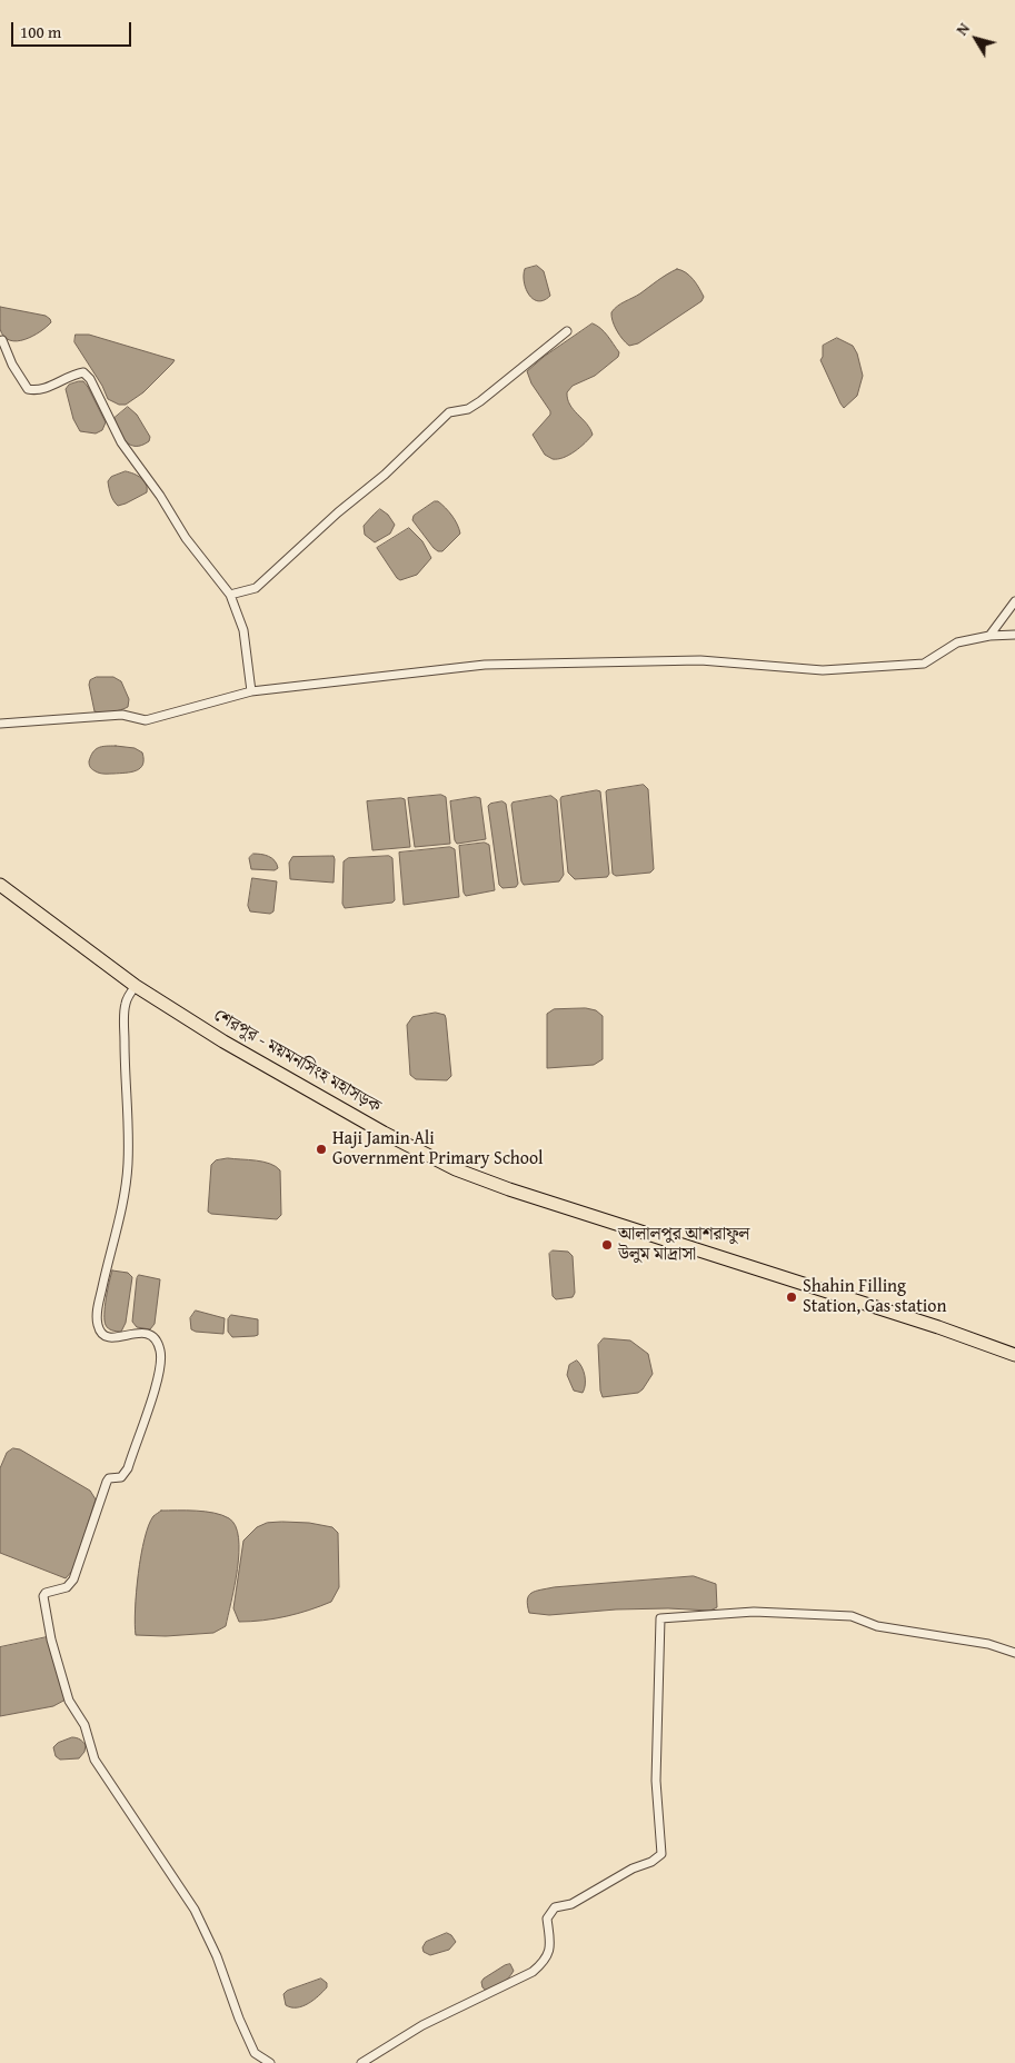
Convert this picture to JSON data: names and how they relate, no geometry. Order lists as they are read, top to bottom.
{
  "streets": {
    "main road": ["শেরপুর - ময়মনসিংহ মহাসড়ক"]
  },
  "places": ["Haji Jamin Ali Government Primary School", "আলালপুর আশরাফুল উলুম মাদ্রাসা", "Shahin Filling Station, Gas station"],
  "scale_bar": "100 m",
  "north": "top left"
}
